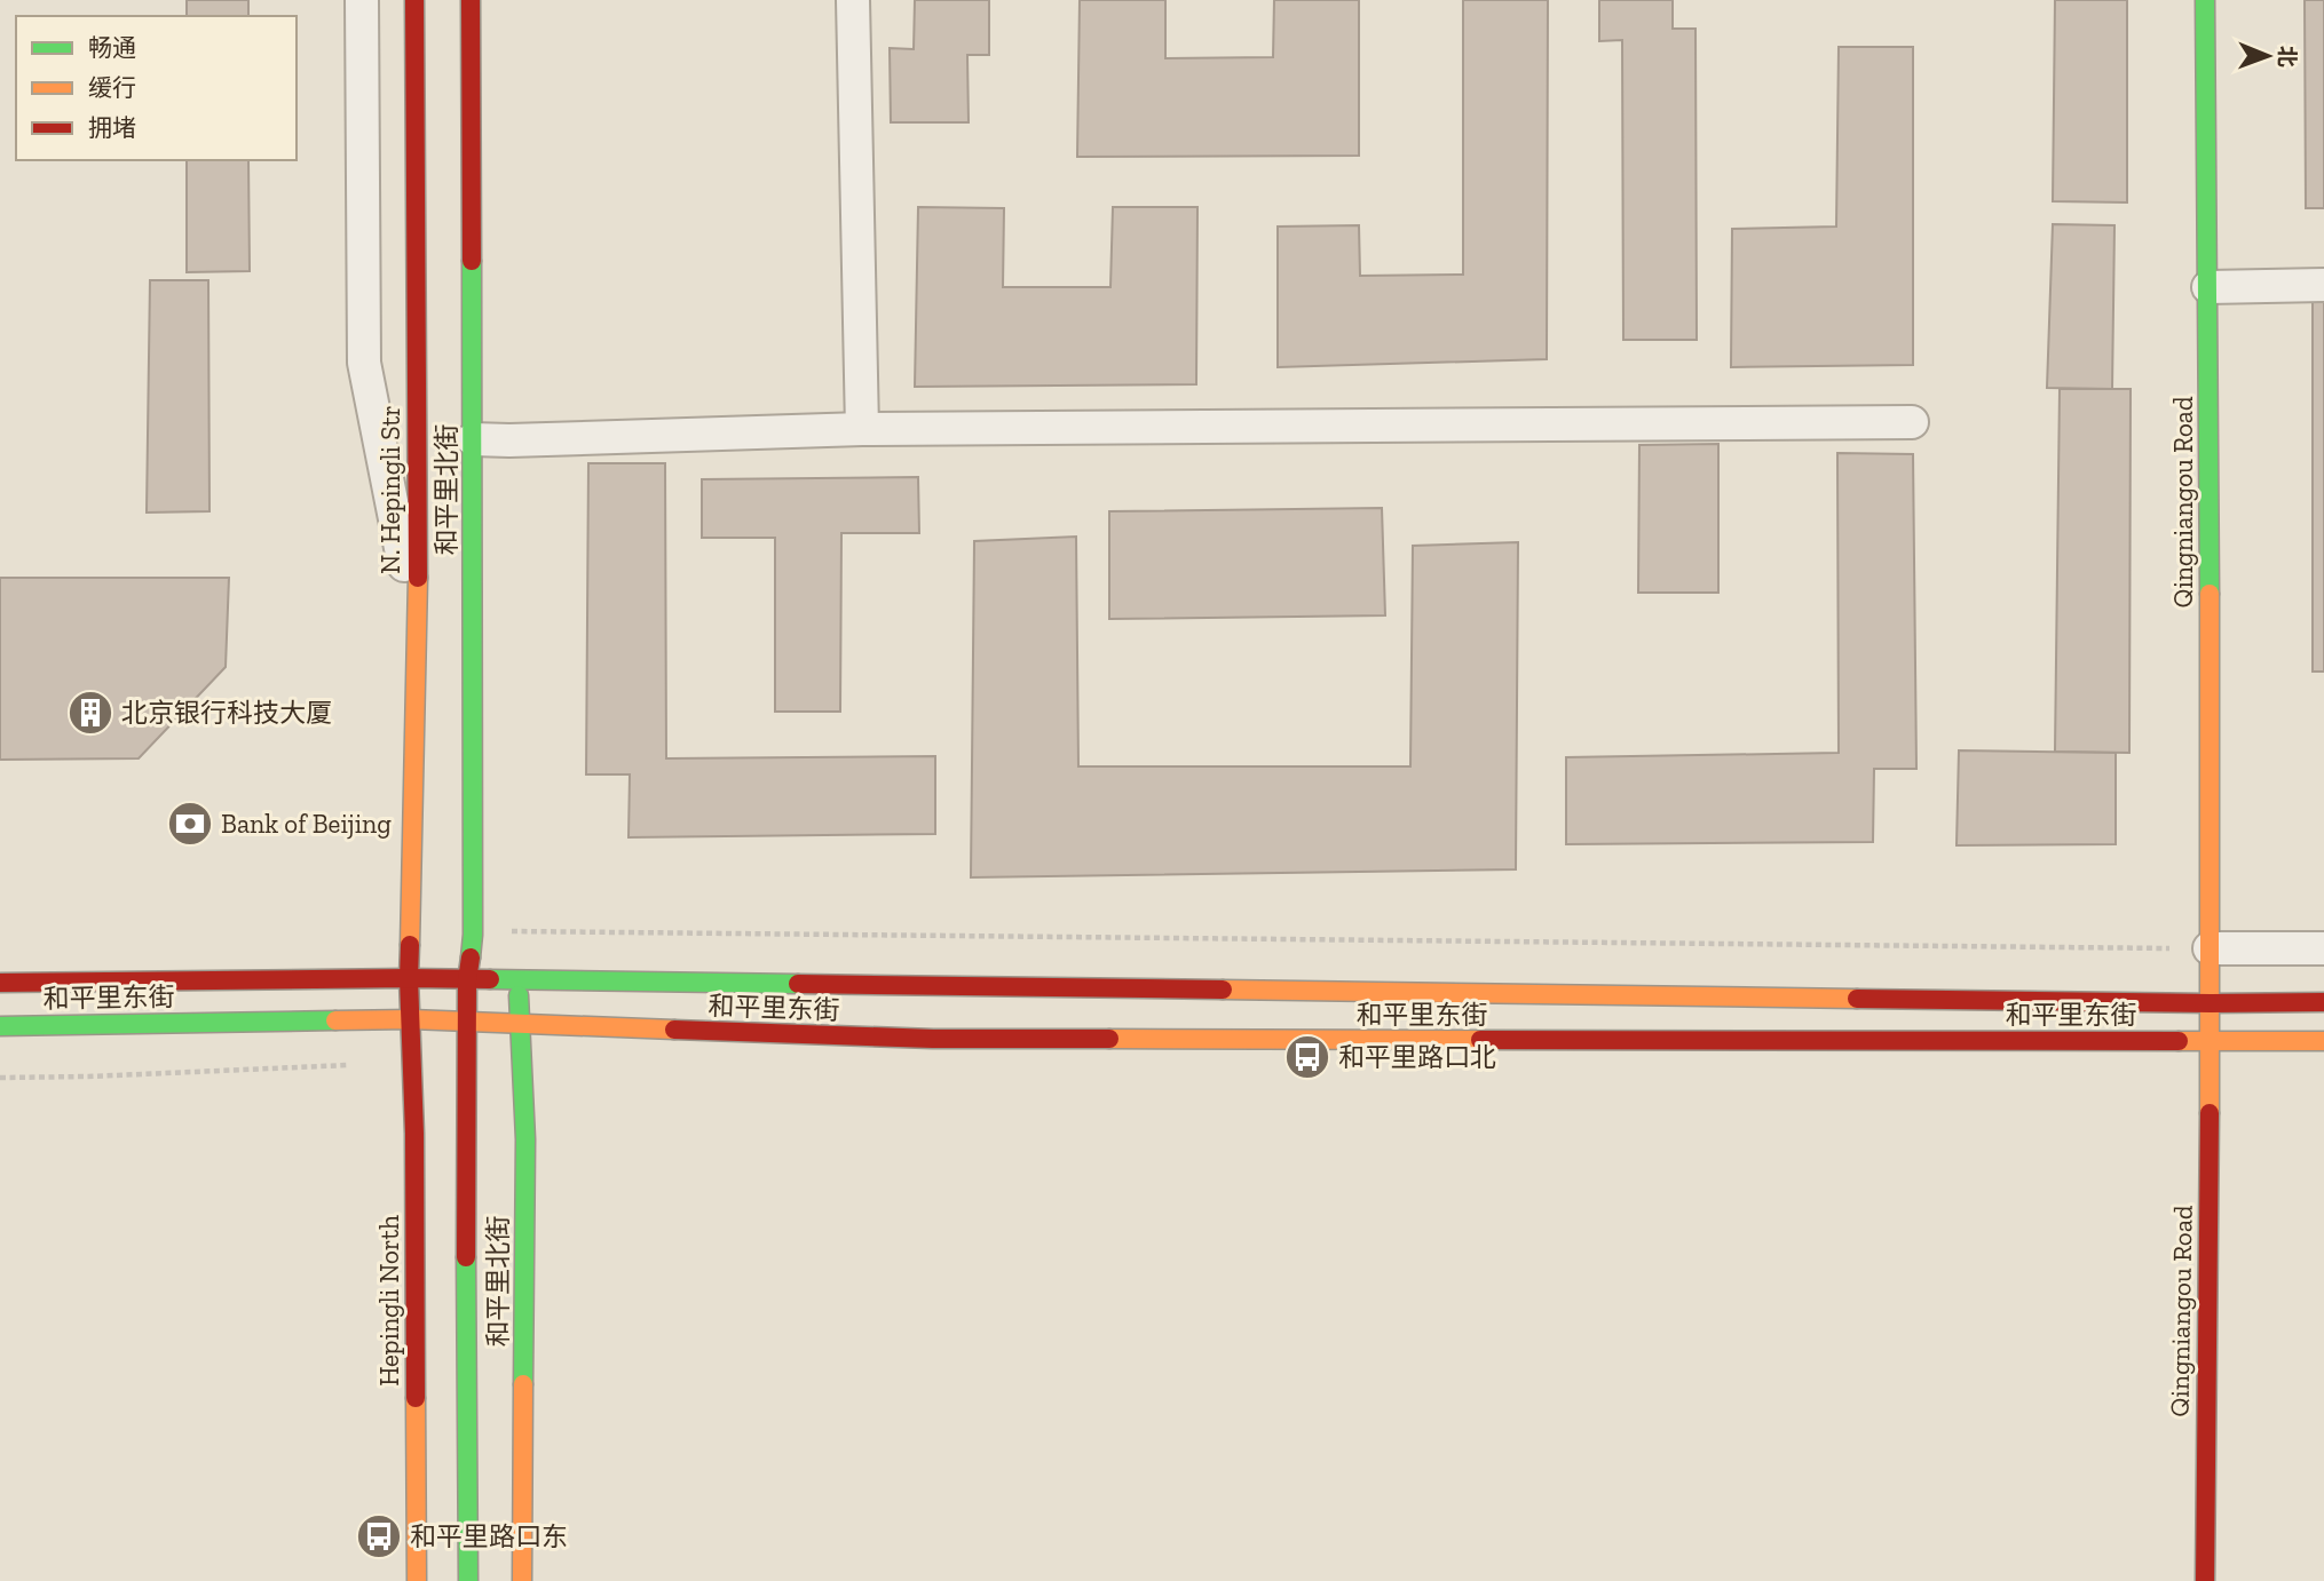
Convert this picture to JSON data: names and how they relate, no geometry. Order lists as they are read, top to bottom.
{
  "streets": {
    "street": [
      "N. Hepingli Str",
      "和平里北街",
      "Qingniangou Road",
      "和平里东街",
      "Hepingli North"
    ]
  },
  "crossings": [
    ["N. Hepingli Str", "和平里东街"],
    ["N. Hepingli Str", "Hepingli North"],
    ["和平里北街", "和平里东街"],
    ["Qingniangou Road", "和平里东街"],
    ["和平里东街", "Hepingli North"]
  ],
  "places": {
    "building": ["北京银行科技大厦"],
    "bank": ["Bank of Beijing"],
    "bus stop": ["和平里路口北", "和平里路口东"]
  },
  "legend": ["畅通", "缓行", "拥堵"],
  "north": "right"
}
